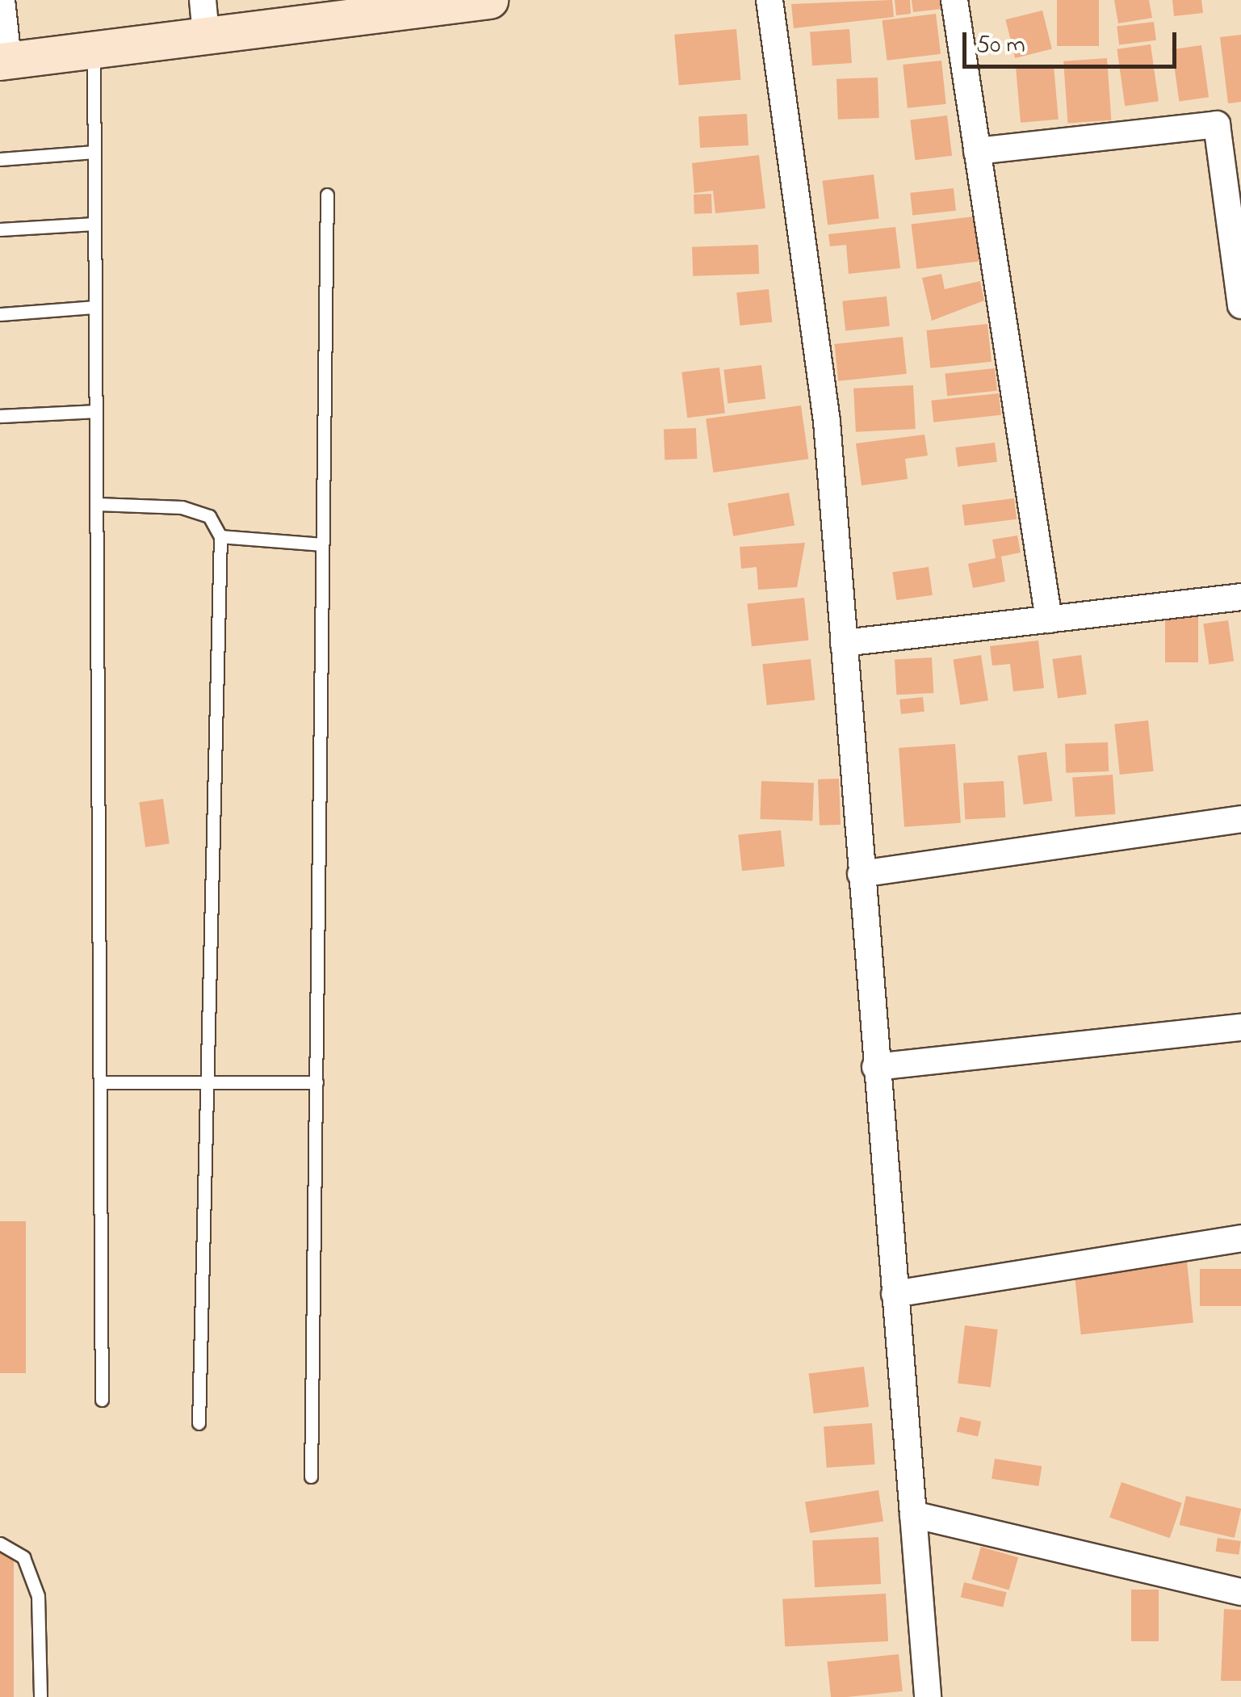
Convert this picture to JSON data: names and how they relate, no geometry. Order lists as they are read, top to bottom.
{
  "scale_bar": "50 m"
}
